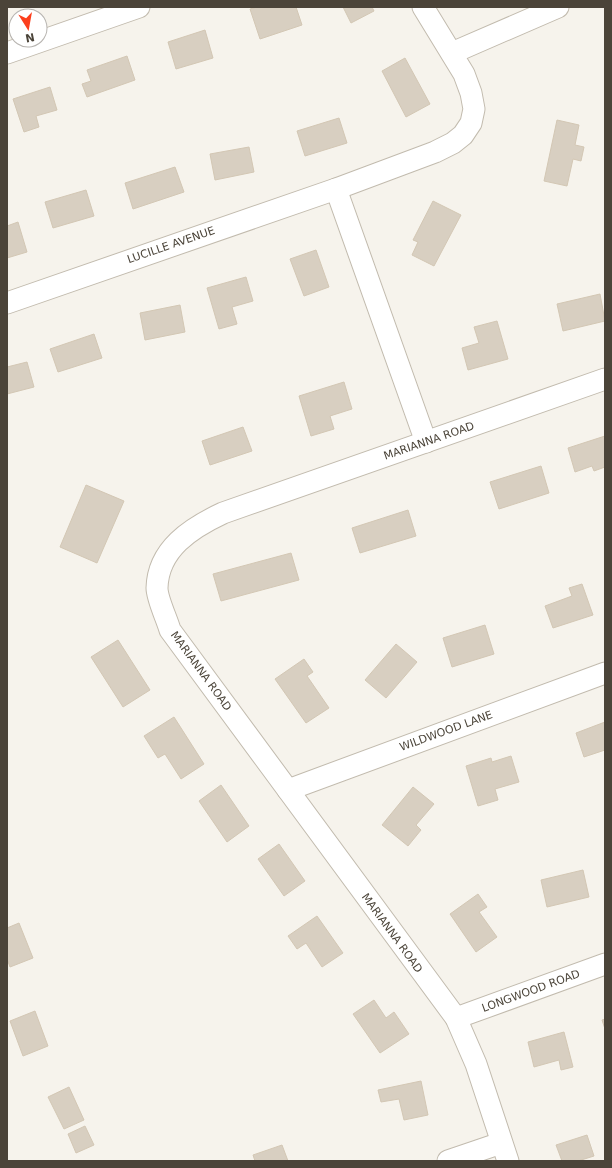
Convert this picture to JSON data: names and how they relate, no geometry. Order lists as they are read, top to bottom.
{
  "streets": {
    "street": [
      "LUCILLE AVENUE",
      "MARIANNA ROAD",
      "WILDWOOD LANE",
      "LONGWOOD ROAD"
    ]
  },
  "crossings": [
    ["MARIANNA ROAD", "WILDWOOD LANE"],
    ["MARIANNA ROAD", "LONGWOOD ROAD"]
  ],
  "north": "bottom"
}
